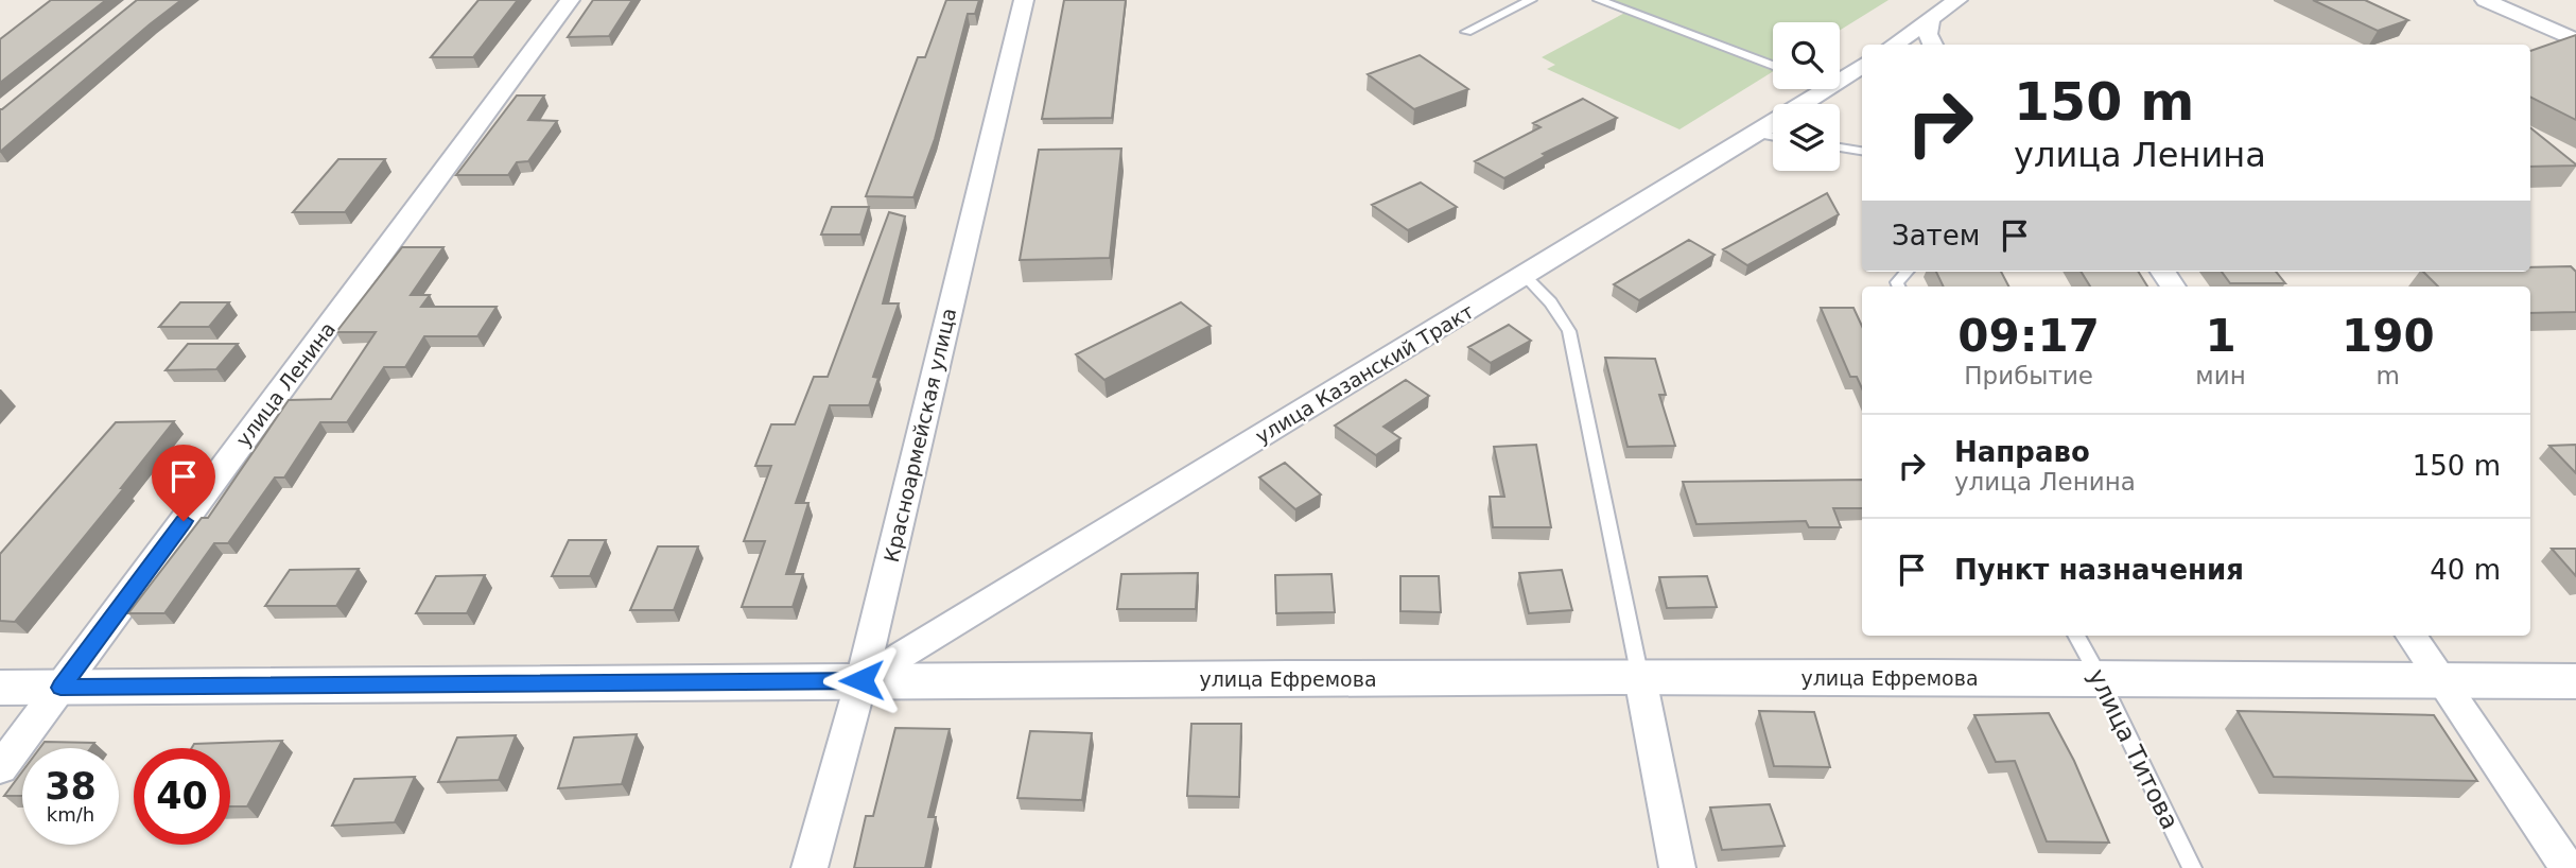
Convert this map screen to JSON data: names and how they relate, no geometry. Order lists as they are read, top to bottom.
{
  "streets": {
    "street": [
      "улица Казанский Тракт",
      "улица Ленина",
      "Красноармейская улица",
      "улица Ефремова"
    ],
    "lane": ["улица Титова"]
  },
  "crossings": [
    ["улица Казанский Тракт", "Красноармейская улица"],
    ["улица Казанский Тракт", "улица Ефремова"],
    ["улица Ленина", "улица Ефремова"],
    ["Красноармейская улица", "улица Ефремова"],
    ["улица Ефремова", "улица Титова"]
  ],
  "page": {
    "turn": ["150 m", "улица Ленина"],
    "then": "Затем",
    "eta": [
      "09:17",
      "Прибытие",
      "1",
      "мин",
      "190",
      "m"
    ],
    "list": [
      {
        "name": "Направо",
        "note": "улица Ленина",
        "value": "150 m"
      },
      {
        "name": "Пункт назначения",
        "value": "40 m"
      }
    ],
    "speed": "38 km/h",
    "limit": "40"
  }
}
